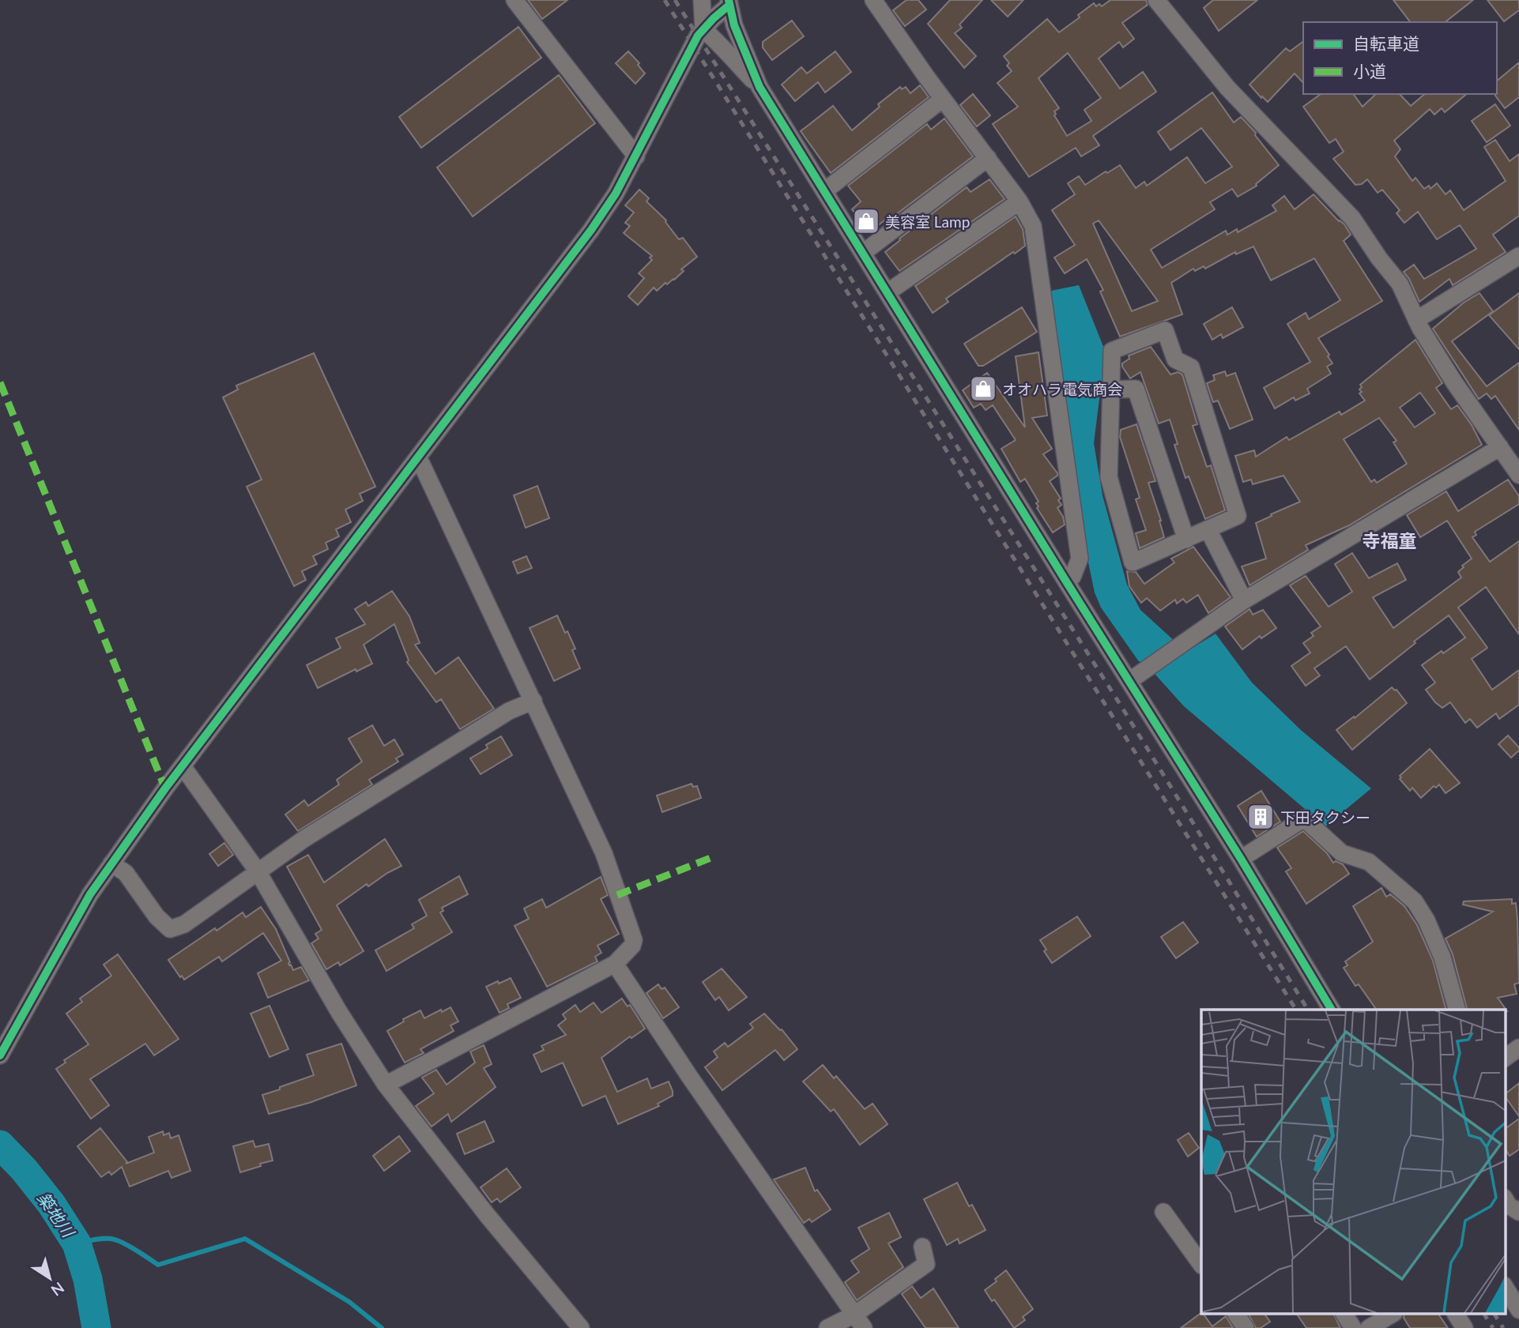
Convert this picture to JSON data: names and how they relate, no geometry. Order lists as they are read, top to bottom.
{
  "districts": ["寺福童"],
  "water": ["築地川"],
  "places": {
    "shop": ["美容室 Lamp", "オオハラ電気商会"],
    "building": ["下田タクシー"]
  },
  "legend": ["自転車道", "小道"],
  "north": "bottom right"
}
